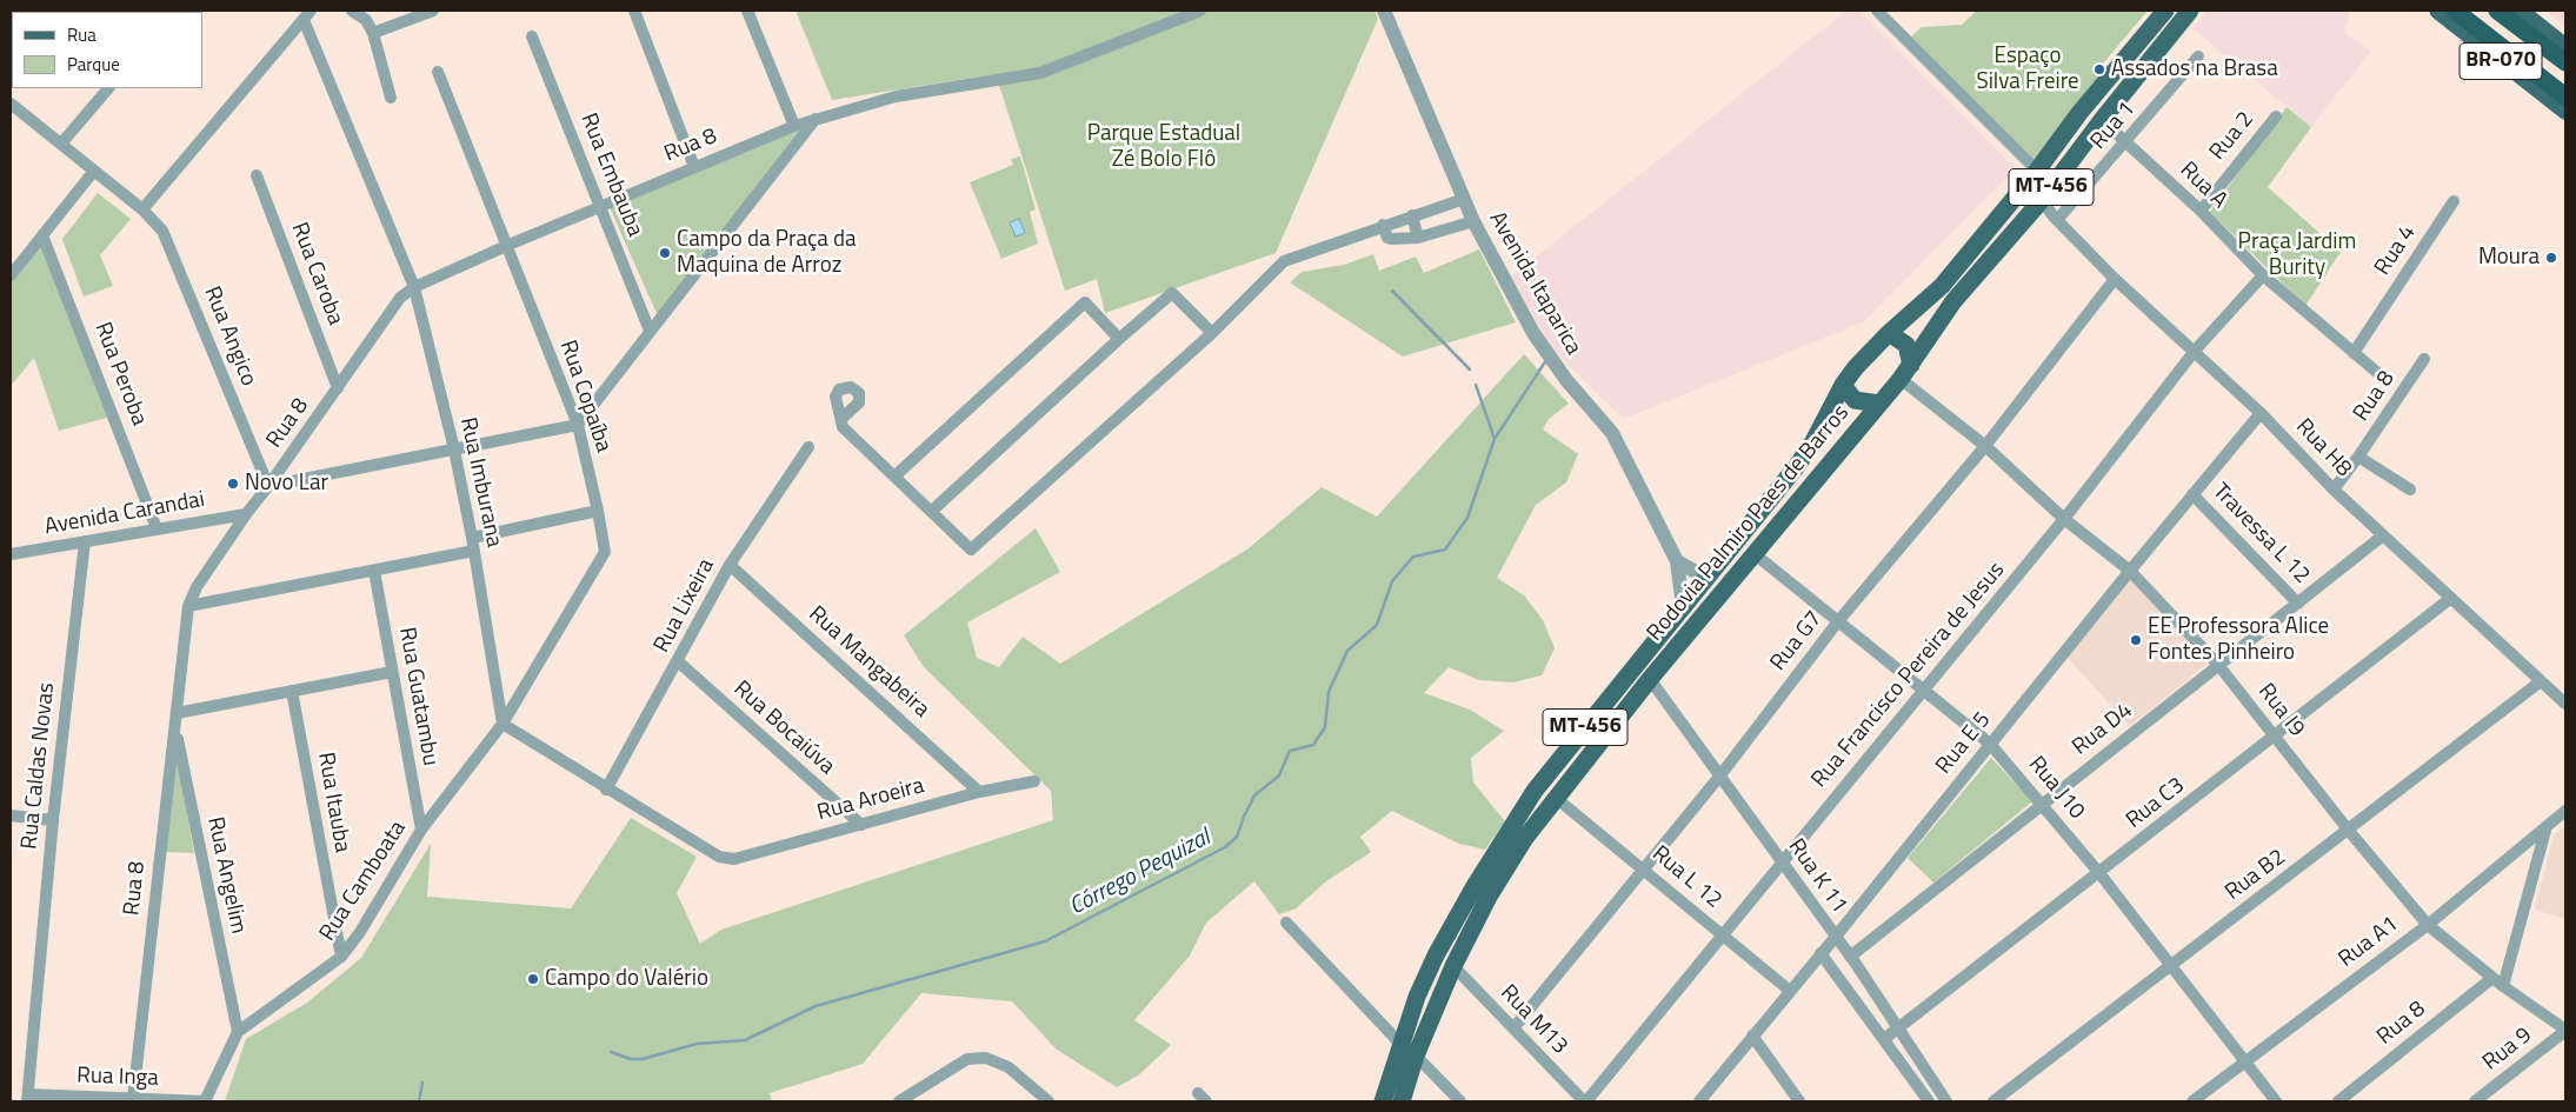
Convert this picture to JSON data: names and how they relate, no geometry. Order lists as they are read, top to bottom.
{
  "streets": {
    "main road": ["BR-070", "MT-456", "Rodovia Palmiro Paes de Barros"],
    "street": [
      "Rua 1",
      "Rua 2",
      "Rua 8",
      "Rua Embauba",
      "Rua A",
      "Rua 4",
      "Rua Caroba",
      "Avenida Itaparica",
      "Rua Angico",
      "Rua Peroba",
      "Rua Copaíba",
      "Rua H8",
      "Rua Imburana",
      "Avenida Carandai",
      "Travessa L 12",
      "Rua Lixeira",
      "Rua G7",
      "Rua Mangabeira",
      "Rua Francisco Pereira de Jesus",
      "Rua Guatambu",
      "Rua I9",
      "Rua Bocaiúva",
      "Rua D4",
      "Rua E 5",
      "Rua Caldas Novas",
      "Rua J10",
      "Rua Aroeira",
      "Rua Itauba",
      "Rua C3",
      "Rua Angelim",
      "Rua B2",
      "Rua K 11",
      "Rua L 12",
      "Rua Camboata",
      "Rua A1",
      "Rua M13",
      "Rua 9",
      "Rua Inga"
    ]
  },
  "crossings": [
    ["Rua 1", "Rua A"],
    ["Rua 1", "Rua H8"],
    ["Rua 2", "Rua A"],
    ["Rua 8", "Rua Embauba"],
    ["Rua 8", "Rua Caroba"],
    ["Rua 8", "Rua Angico"],
    ["Rua 8", "Rua Copaíba"],
    ["Rua 8", "Rua H8"],
    ["Rua 8", "Rua Imburana"],
    ["Rua 8", "Avenida Carandai"],
    ["Rua 8", "Rua I9"],
    ["Rua 8", "Rua Angelim"],
    ["Rua 8", "Rua Inga"],
    ["Rua A", "Rua 4"],
    ["Rua A", "Rodovia Palmiro Paes de Barros"],
    ["Rua A", "Rua Francisco Pereira de Jesus"],
    ["Avenida Itaparica", "Rodovia Palmiro Paes de Barros"],
    ["Rua Peroba", "Avenida Carandai"],
    ["Rua Copaíba", "Rua Imburana"],
    ["Rua Copaíba", "Rua Camboata"],
    ["Rua H8", "Rodovia Palmiro Paes de Barros"],
    ["Rua H8", "Rua G7"],
    ["Rua H8", "Rua Francisco Pereira de Jesus"],
    ["Rua H8", "Rua D4"],
    ["Rua H8", "Rua E 5"],
    ["Rua H8", "Rua C3"],
    ["Rua H8", "Rua B2"],
    ["Rua Imburana", "Rua Camboata"],
    ["Avenida Carandai", "Rua Caldas Novas"],
    ["Rodovia Palmiro Paes de Barros", "Rua I9"],
    ["Rodovia Palmiro Paes de Barros", "Rua J10"],
    ["Rodovia Palmiro Paes de Barros", "Rua K 11"],
    ["Rodovia Palmiro Paes de Barros", "Rua L 12"],
    ["Rodovia Palmiro Paes de Barros", "Rua M13"],
    ["Travessa L 12", "Rua D4"],
    ["Travessa L 12", "Rua E 5"],
    ["Rua Lixeira", "Rua Mangabeira"],
    ["Rua Lixeira", "Rua Bocaiúva"],
    ["Rua Lixeira", "Rua Aroeira"],
    ["Rua G7", "Rua I9"],
    ["Rua G7", "Rua J10"],
    ["Rua G7", "Rua K 11"],
    ["Rua G7", "Rua L 12"],
    ["Rua G7", "Rua M13"],
    ["Rua Mangabeira", "Rua Aroeira"],
    ["Rua Francisco Pereira de Jesus", "Rua I9"],
    ["Rua Francisco Pereira de Jesus", "Rua J10"],
    ["Rua Francisco Pereira de Jesus", "Rua K 11"],
    ["Rua Francisco Pereira de Jesus", "Rua L 12"],
    ["Rua Francisco Pereira de Jesus", "Rua M13"],
    ["Rua Guatambu", "Rua Camboata"],
    ["Rua I9", "Rua D4"],
    ["Rua I9", "Rua E 5"],
    ["Rua I9", "Rua C3"],
    ["Rua I9", "Rua B2"],
    ["Rua I9", "Rua A1"],
    ["Rua I9", "Rua 9"],
    ["Rua Bocaiúva", "Rua Aroeira"],
    ["Rua D4", "Rua J10"],
    ["Rua D4", "Rua K 11"],
    ["Rua E 5", "Rua J10"],
    ["Rua E 5", "Rua K 11"],
    ["Rua E 5", "Rua L 12"],
    ["Rua Caldas Novas", "Rua Inga"],
    ["Rua J10", "Rua C3"],
    ["Rua J10", "Rua B2"],
    ["Rua J10", "Rua A1"],
    ["Rua Itauba", "Rua Camboata"],
    ["Rua C3", "Rua K 11"],
    ["Rua Angelim", "Rua Camboata"],
    ["Rua Camboata", "Rua Inga"]
  ],
  "water": ["Córrego Pequizal"],
  "parks": ["Espaço Silva Freire", "Parque Estadual Zé Bolo Flô", "Praça Jardim Burity"],
  "places": [
    "Assados na Brasa",
    "Campo da Praça da Maquina de Arroz",
    "Moura",
    "Novo Lar",
    "EE Professora Alice Fontes Pinheiro",
    "Campo do Valério"
  ],
  "legend": ["Rua", "Parque"]
}
